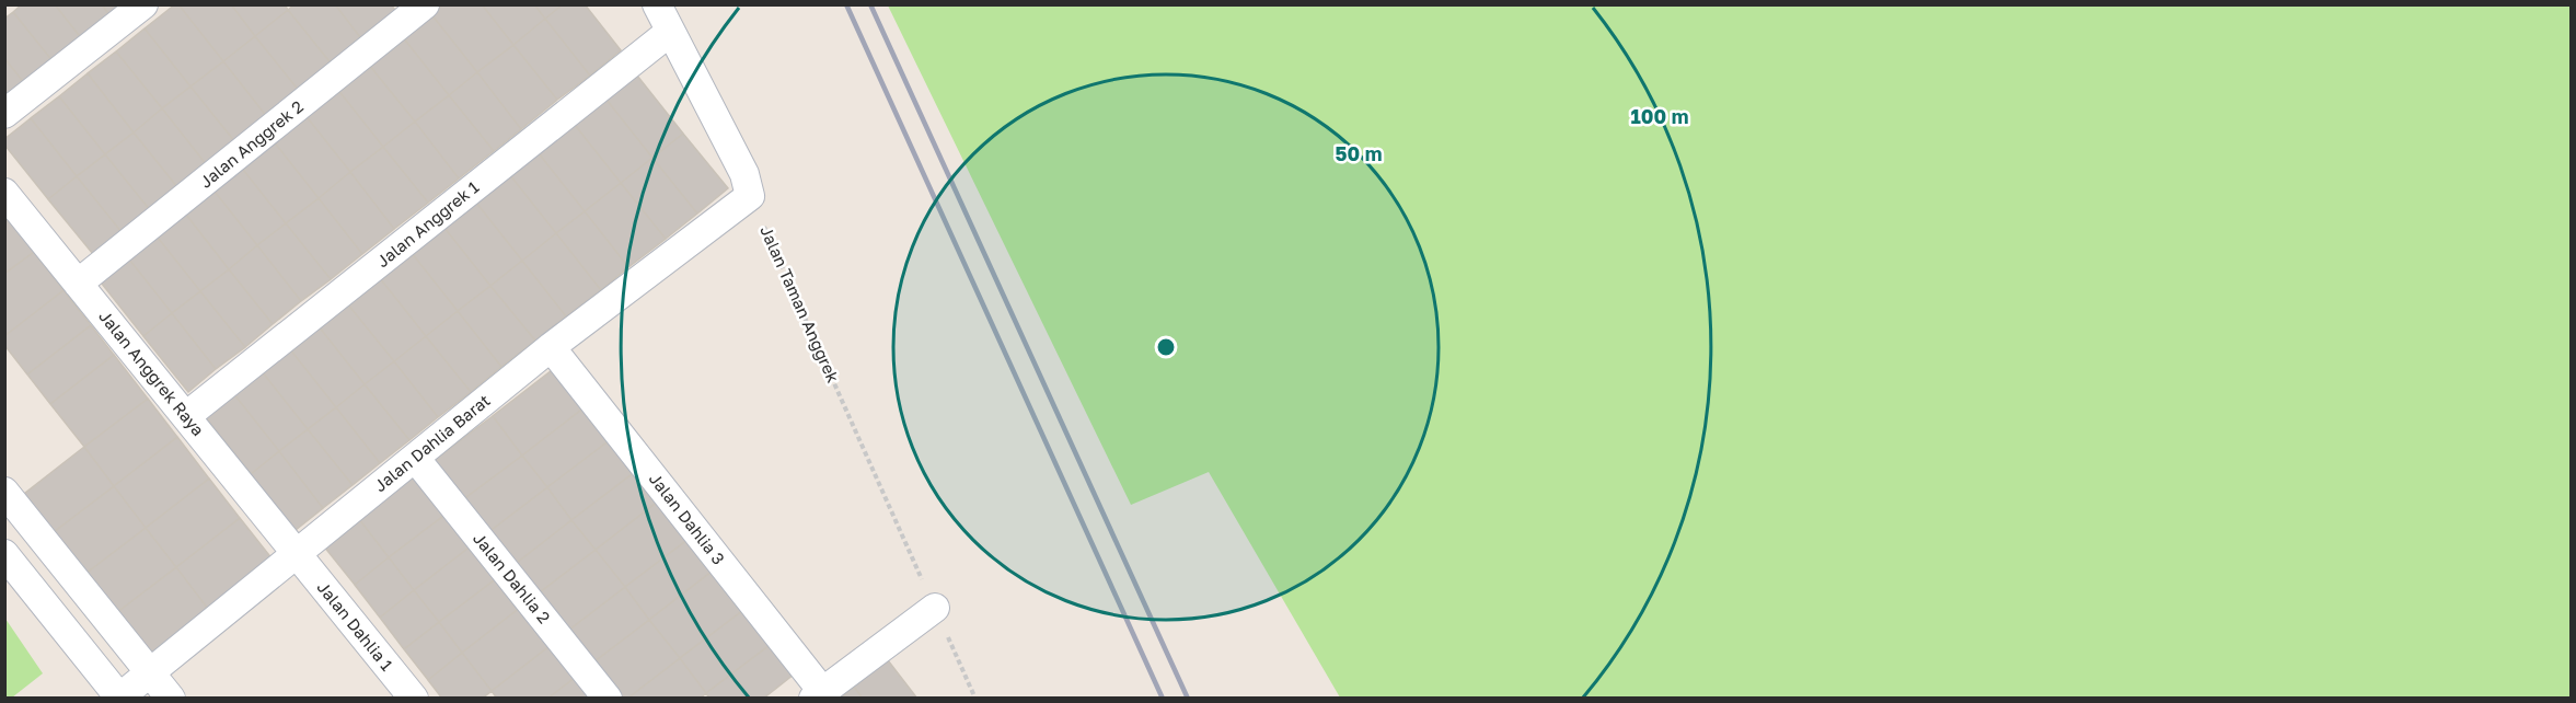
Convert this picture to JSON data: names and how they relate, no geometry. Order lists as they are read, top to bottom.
{
  "streets": {
    "street": [
      "Jalan Anggrek 2",
      "Jalan Anggrek 1",
      "Jalan Anggrek Raya",
      "Jalan Dahlia Barat",
      "Jalan Dahlia 3",
      "Jalan Dahlia 2",
      "Jalan Dahlia 1"
    ],
    "path": ["Jalan Taman Anggrek"]
  },
  "crossings": [
    ["Jalan Anggrek 2", "Jalan Anggrek Raya"],
    ["Jalan Anggrek 1", "Jalan Anggrek Raya"],
    ["Jalan Taman Anggrek", "Jalan Dahlia Barat"],
    ["Jalan Anggrek Raya", "Jalan Dahlia Barat"],
    ["Jalan Anggrek Raya", "Jalan Dahlia 1"],
    ["Jalan Dahlia Barat", "Jalan Dahlia 3"],
    ["Jalan Dahlia Barat", "Jalan Dahlia 2"],
    ["Jalan Dahlia Barat", "Jalan Dahlia 1"]
  ],
  "rings": ["100 m", "50 m"]
}
